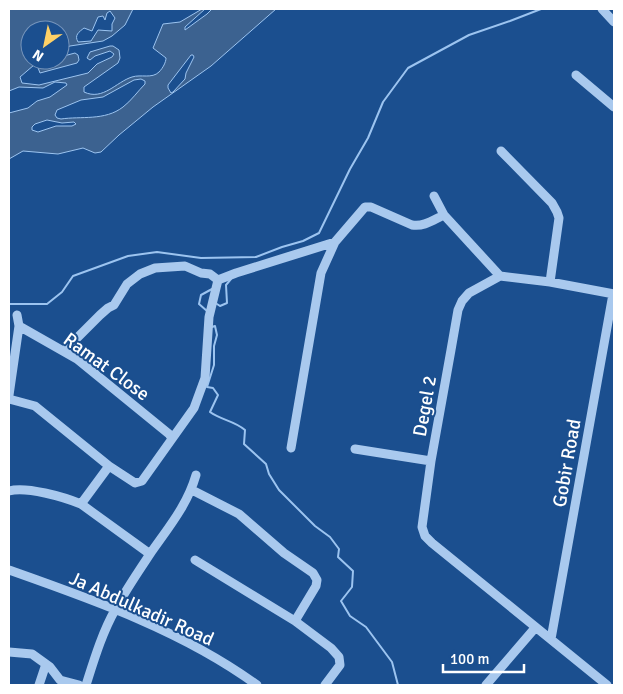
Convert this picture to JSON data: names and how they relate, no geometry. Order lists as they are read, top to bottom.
{
  "streets": {
    "street": [
      "Ramat Close",
      "Degel 2",
      "Gobir Road",
      "Ja Abdulkadir Road"
    ]
  },
  "scale_bar": "100 m",
  "north": "bottom left"
}
